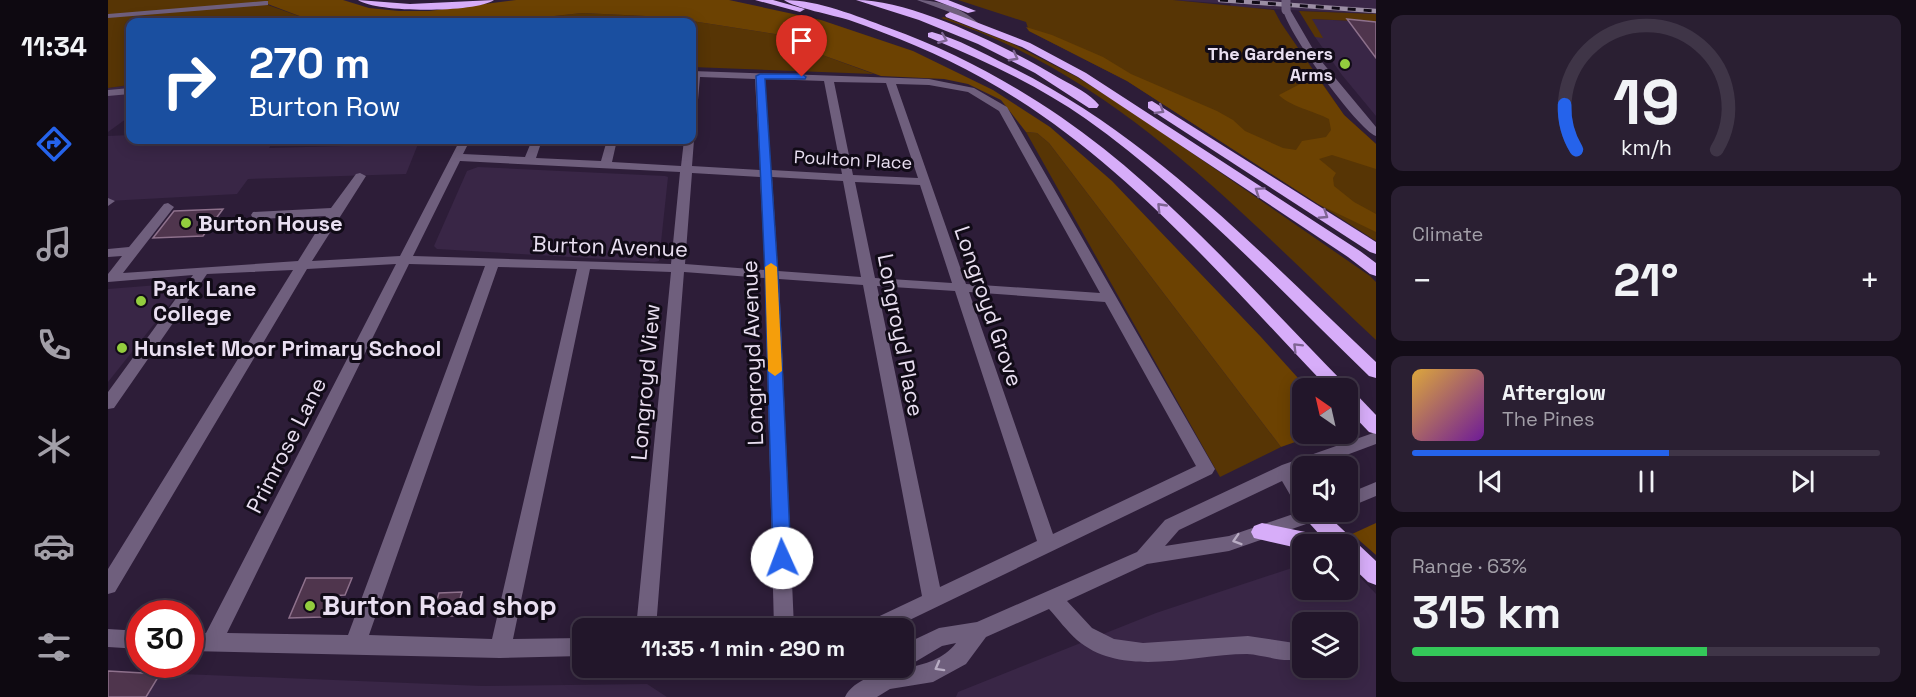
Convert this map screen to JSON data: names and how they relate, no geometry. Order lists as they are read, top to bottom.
{
  "streets": {
    "street": [
      "Poulton Place",
      "Burton Avenue",
      "Longroyd Grove",
      "Longroyd Place",
      "Longroyd Avenue",
      "Longroyd View",
      "Primrose Lane"
    ]
  },
  "crossings": [
    ["Poulton Place", "Longroyd Grove"],
    ["Poulton Place", "Longroyd Place"],
    ["Poulton Place", "Longroyd Avenue"],
    ["Poulton Place", "Longroyd View"],
    ["Poulton Place", "Primrose Lane"],
    ["Burton Avenue", "Longroyd Grove"],
    ["Burton Avenue", "Longroyd Place"],
    ["Burton Avenue", "Longroyd Avenue"],
    ["Burton Avenue", "Longroyd View"],
    ["Burton Avenue", "Primrose Lane"]
  ],
  "places": [
    "The Gardeners Arms",
    "Burton House",
    "Park Lane College",
    "Hunslet Moor Primary School",
    "Burton Road shop"
  ],
  "north": "top left",
  "page": {
    "tabs": "11:34",
    "turn": ["270 m", "Burton Row"],
    "tile": [
      "Climate",
      ["Range · 63%", "315 km"]
    ],
    "heat": ["−", "21°", "+"],
    "song": ["Afterglow", "The Pines"],
    "limit": "30",
    "trip": "11:35 · 1 min · 290 m",
    "gauge": ["19", "km/h"]
  }
}
